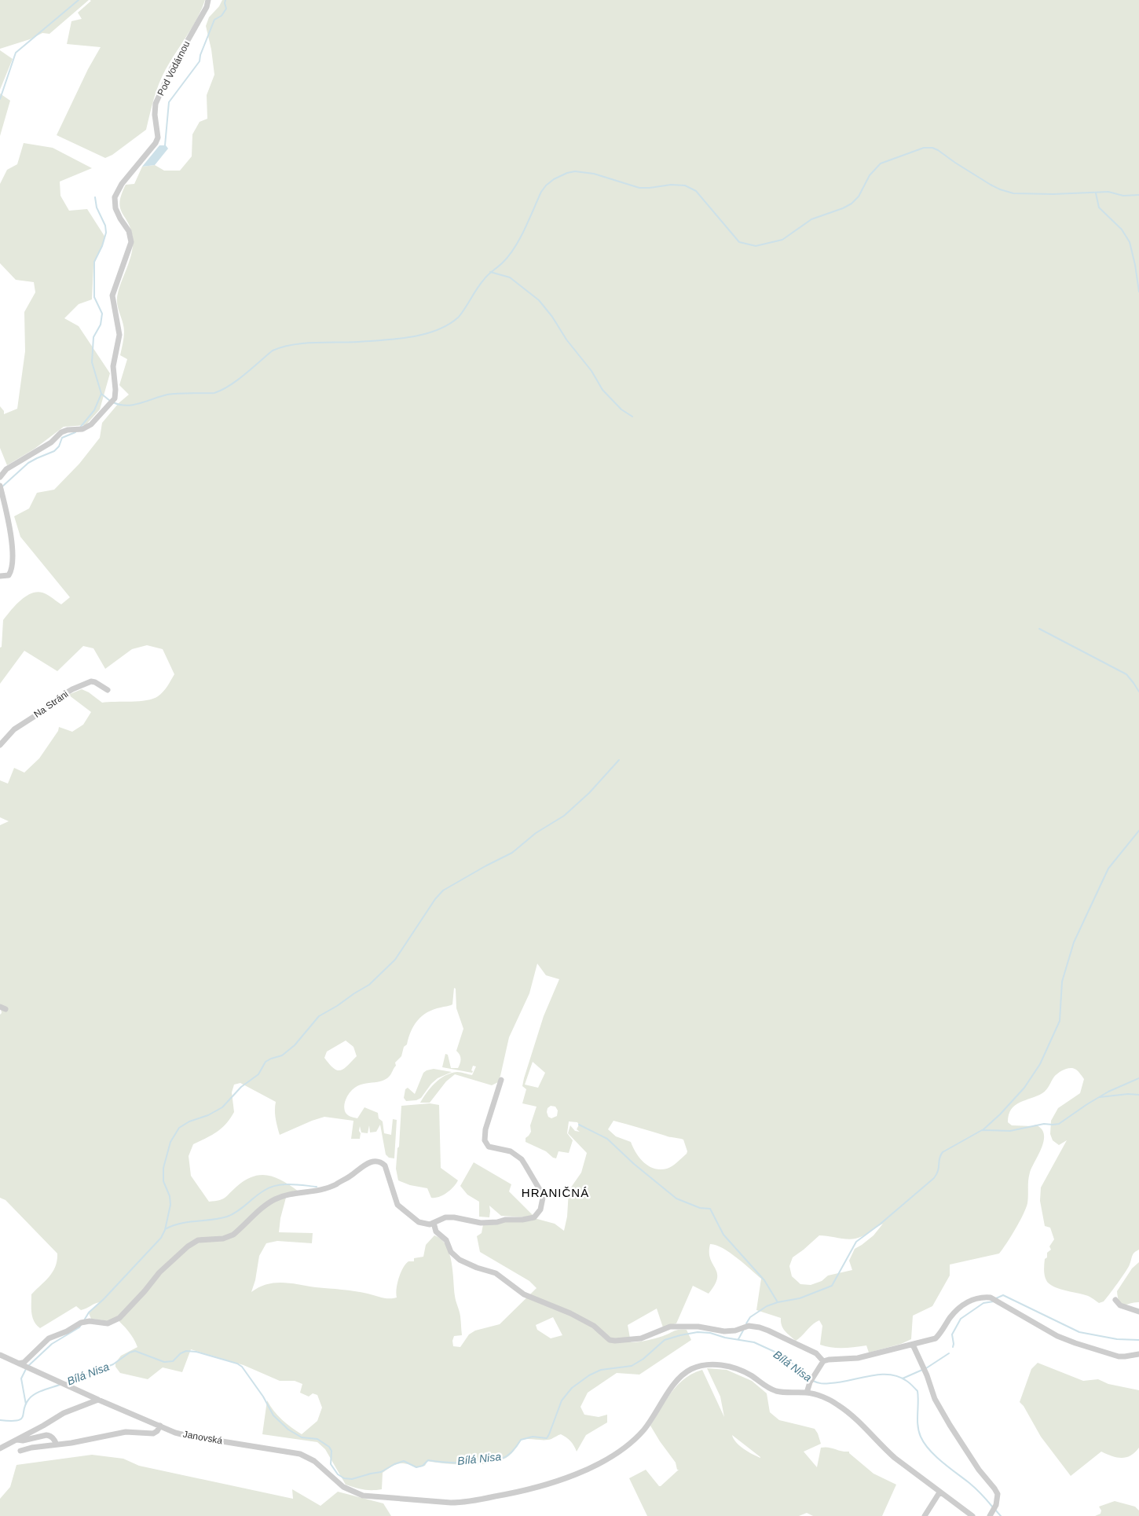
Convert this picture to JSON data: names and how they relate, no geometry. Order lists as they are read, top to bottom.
{
  "streets": {
    "street": ["Pod Vodárnou", "Na Stráni", "Janovská"]
  },
  "districts": ["HRANIČNÁ"],
  "water": ["Bílá Nisa"]
}
